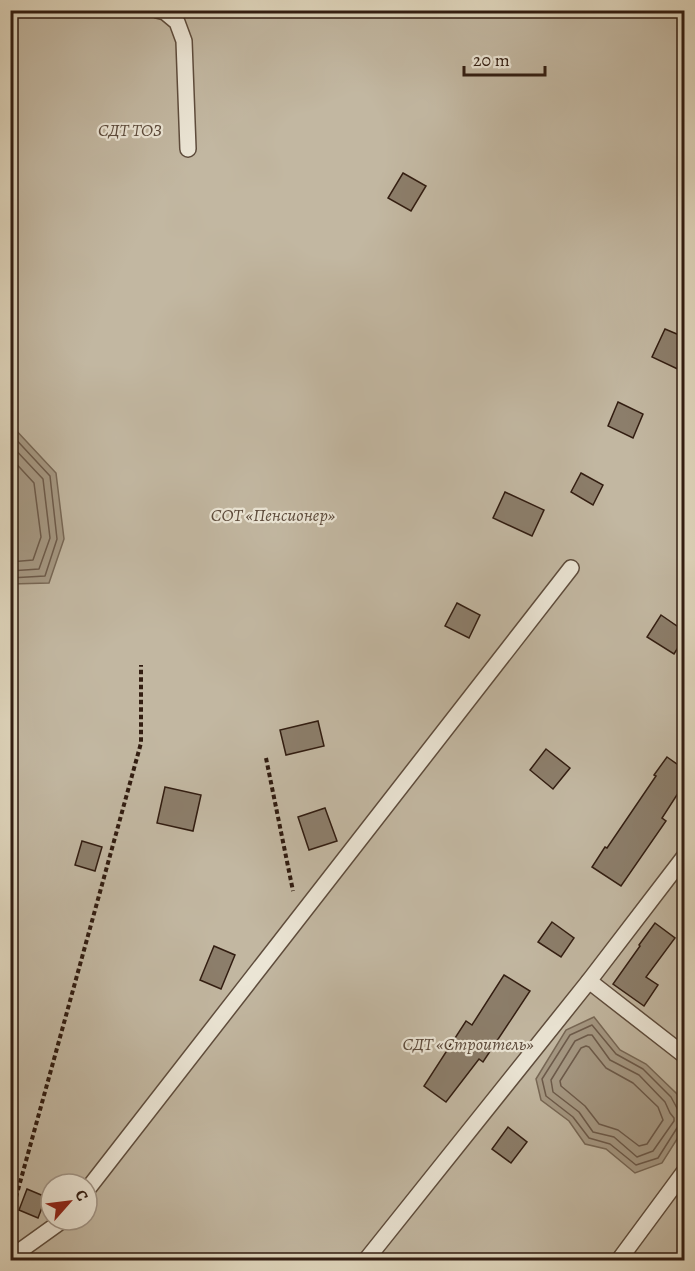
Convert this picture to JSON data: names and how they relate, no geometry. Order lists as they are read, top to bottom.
{
  "parks": ["СДТ ТОЗ", "СОТ «Пенсионер»", "СДТ «Строитель»"],
  "scale_bar": "20 m",
  "north": "top right"
}
